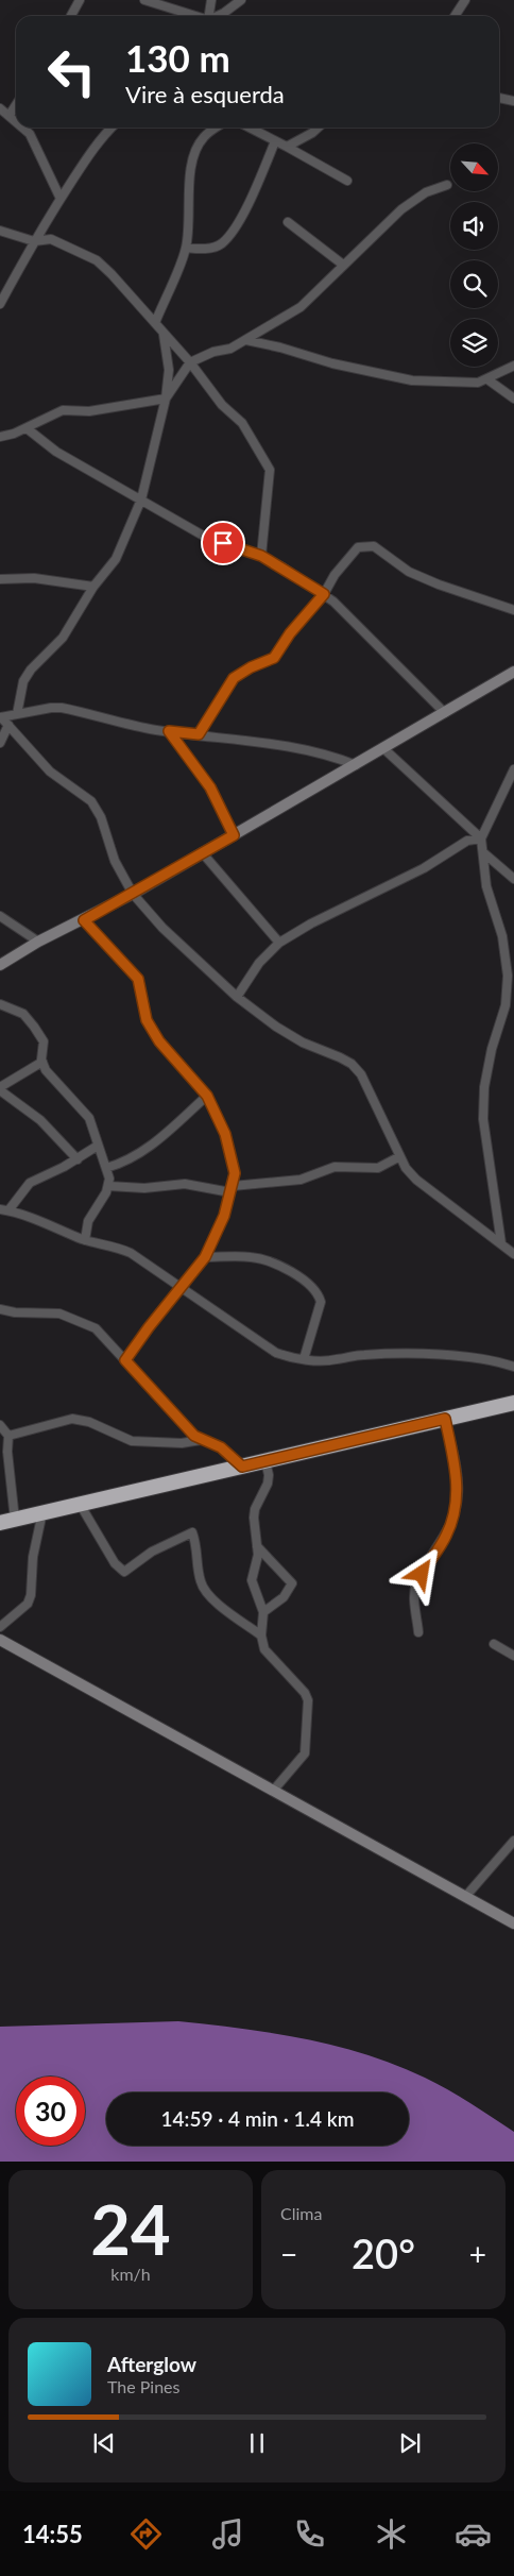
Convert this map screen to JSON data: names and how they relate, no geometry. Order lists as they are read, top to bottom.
{
  "north": "bottom right",
  "page": {
    "turn": ["130 m", "Vire à esquerda"],
    "limit": "30",
    "trip": "14:59 · 4 min · 1.4 km",
    "tile": [
      ["24", "km/h"],
      "Clima"
    ],
    "heat": ["−", "20°", "+"],
    "song": ["Afterglow", "The Pines"],
    "tabs": "14:55"
  }
}
